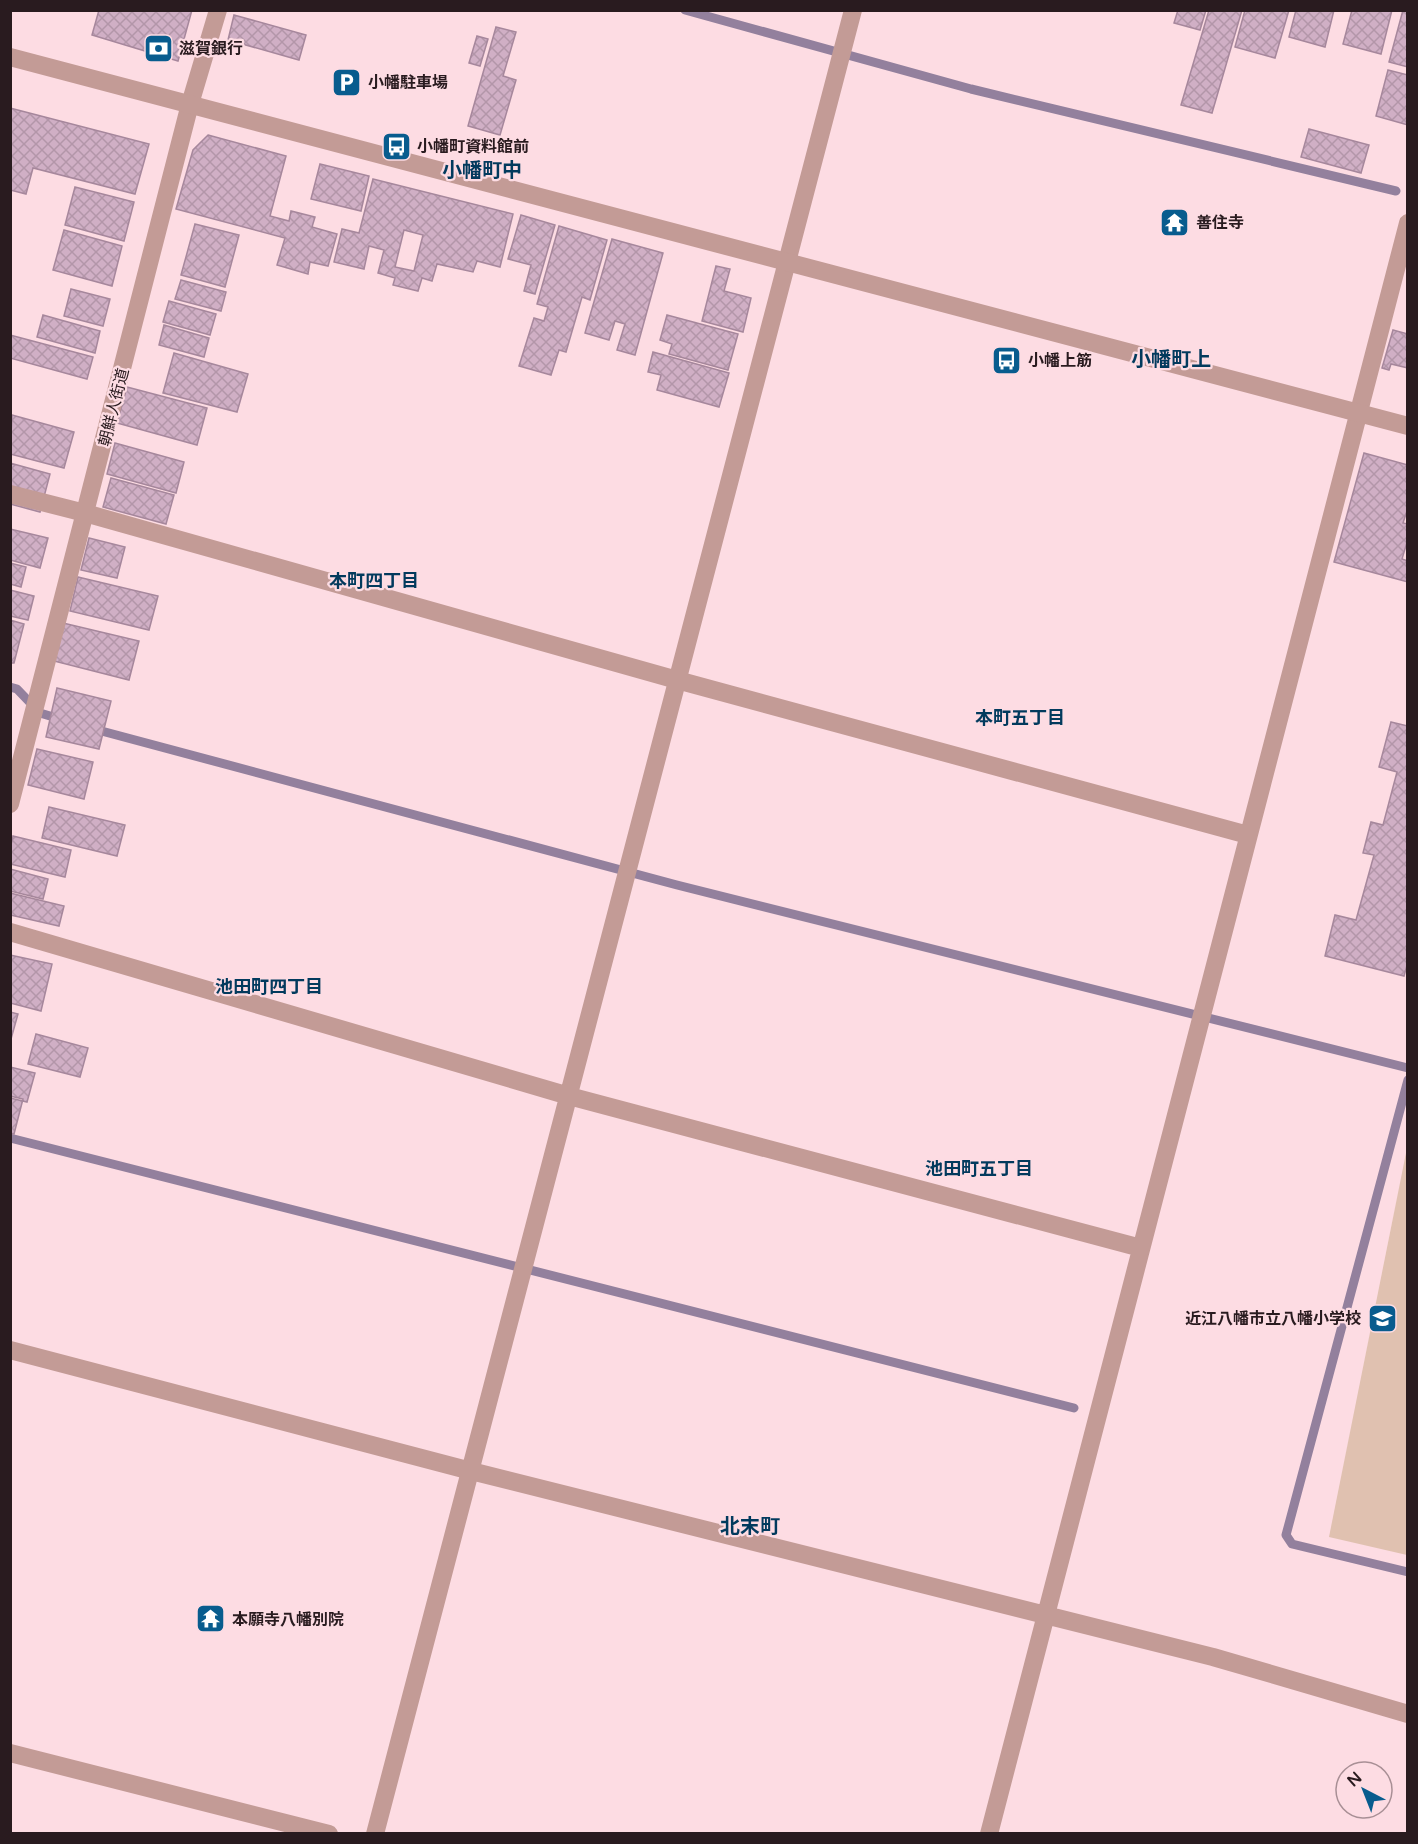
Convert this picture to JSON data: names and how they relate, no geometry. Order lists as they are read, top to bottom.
{
  "streets": {
    "street": ["朝鮮人街道"]
  },
  "districts": [
    "小幡町中",
    "小幡町上",
    "本町四丁目",
    "本町五丁目",
    "池田町四丁目",
    "池田町五丁目",
    "北末町"
  ],
  "places": {
    "bank": ["滋賀銀行"],
    "parking": ["小幡駐車場"],
    "bus stop": ["小幡町資料館前", "小幡上筋"],
    "temple": ["善住寺", "本願寺八幡別院"],
    "school or university": ["近江八幡市立八幡小学校"]
  },
  "north": "top left"
}
